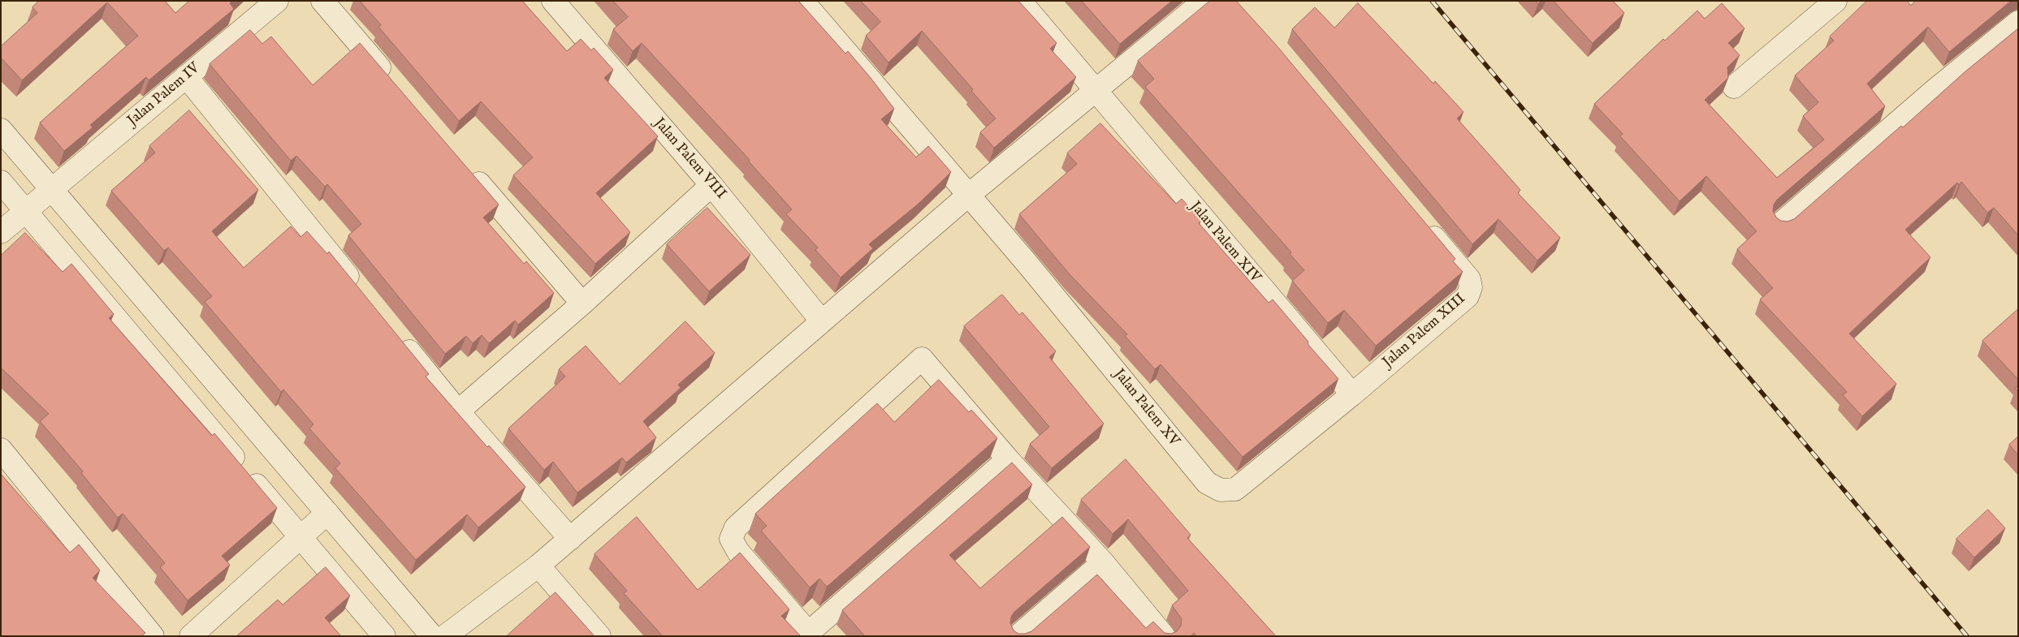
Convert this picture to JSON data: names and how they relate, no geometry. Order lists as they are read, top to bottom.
{
  "streets": {
    "street": [
      "Jalan Palem IV",
      "Jalan Palem VIII",
      "Jalan Palem XIV",
      "Jalan Palem XIII",
      "Jalan Palem XV"
    ]
  },
  "crossings": [
    ["Jalan Palem XIV", "Jalan Palem XIII"],
    ["Jalan Palem XIV", "Jalan Palem XV"],
    ["Jalan Palem XIII", "Jalan Palem XV"]
  ]
}
